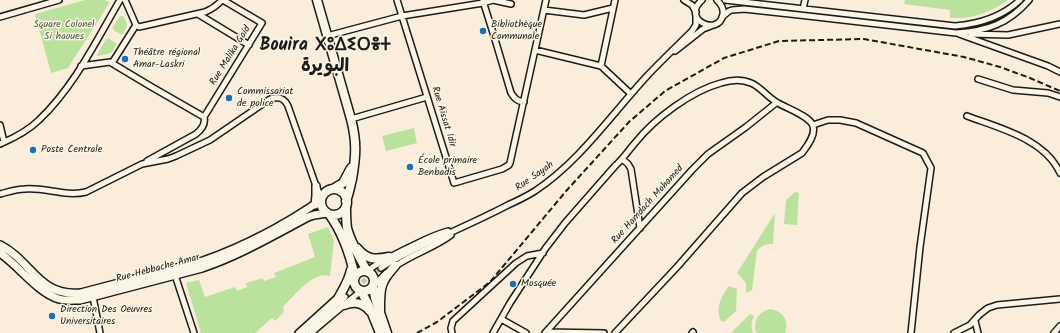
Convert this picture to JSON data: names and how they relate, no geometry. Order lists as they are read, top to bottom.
{
  "streets": {
    "main road": ["Rue Hebbache Amar"],
    "street": [
      "Rue Malika Gaid",
      "Rue Aissat Idir",
      "Rue Sayah",
      "Rue Hamdach Mohamed"
    ]
  },
  "districts": ["Bouira ⵝⵓⵠⵉⵔⴻⵜ البويرة"],
  "parks": ["Square Colonel Si haoues"],
  "places": [
    "Bibliothèque Communale",
    "Théâtre régional Amar-Laskri",
    "Commissariat de police",
    "Poste Centrale",
    "École primaire Benbadis",
    "Mosquée",
    "Direction Des Oeuvres Universitaires"
  ]
}
